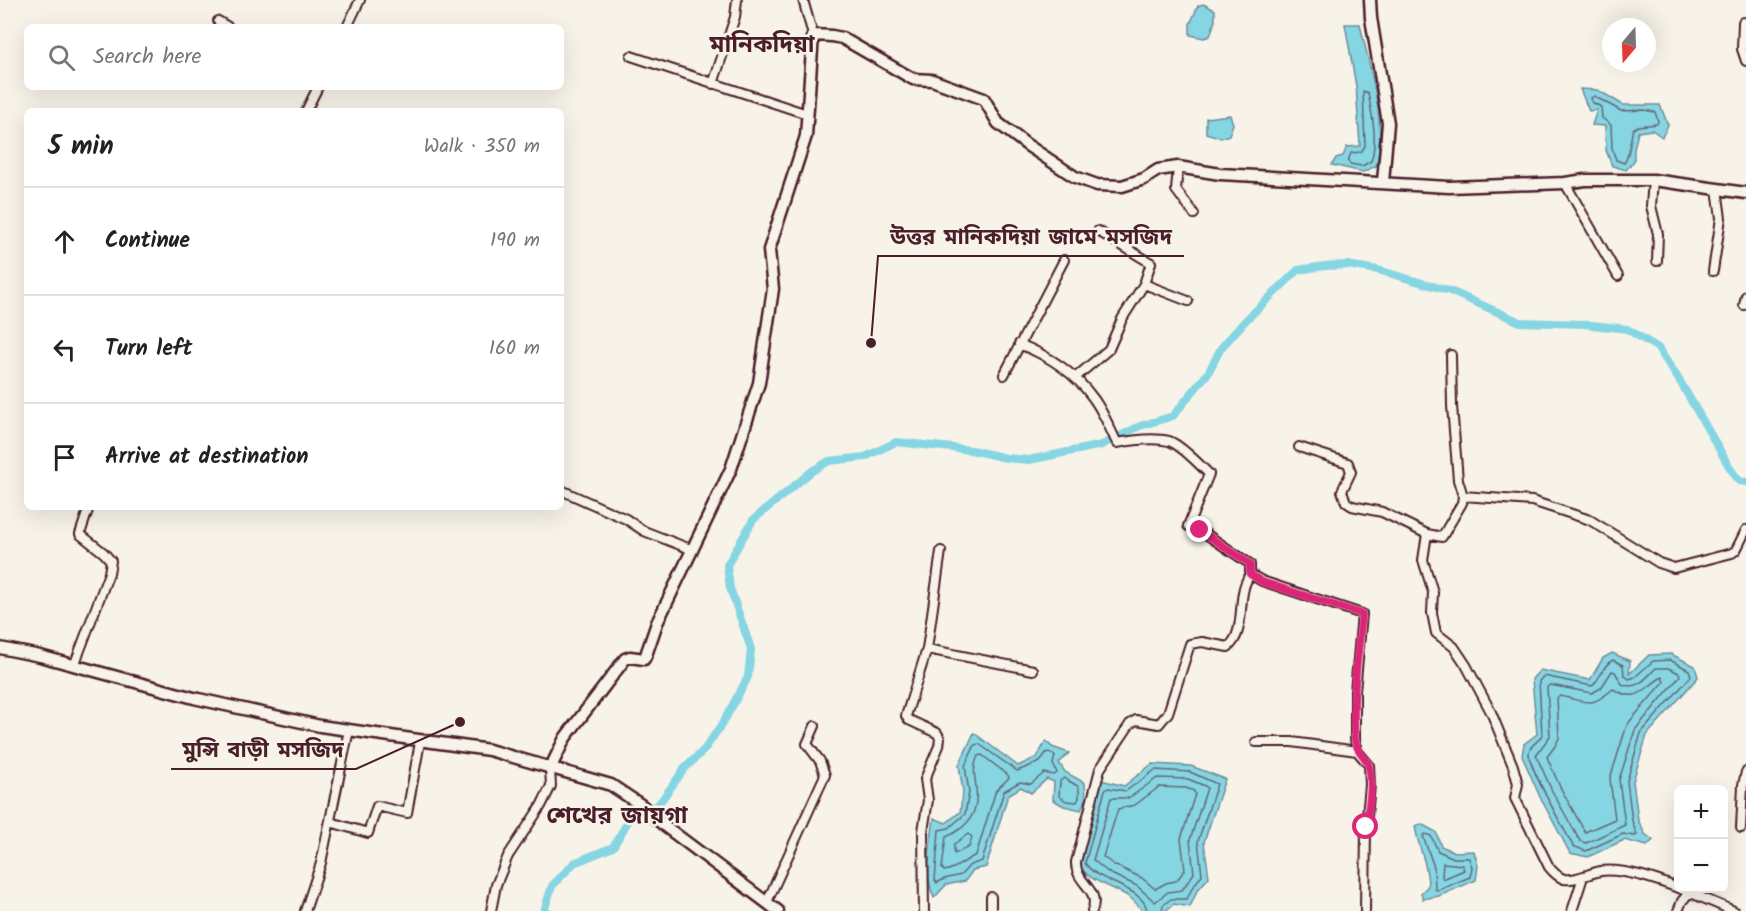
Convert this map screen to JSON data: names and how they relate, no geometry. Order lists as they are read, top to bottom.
{
  "districts": ["মানিকদিয়া", "শেখের জায়গা"],
  "places": ["উত্তর মানিকদিয়া জামে মসজিদ", "মুন্সি বাড়ী মসজিদ"],
  "north": "bottom",
  "page": {
    "search": "Search here",
    "heading": ["5 min", "Walk · 350 m"],
    "list": [
      ["Continue", "190 m"],
      ["Turn left", "160 m"],
      "Arrive at destination"
    ],
    "map_buttons": ["+", "−"]
  }
}
